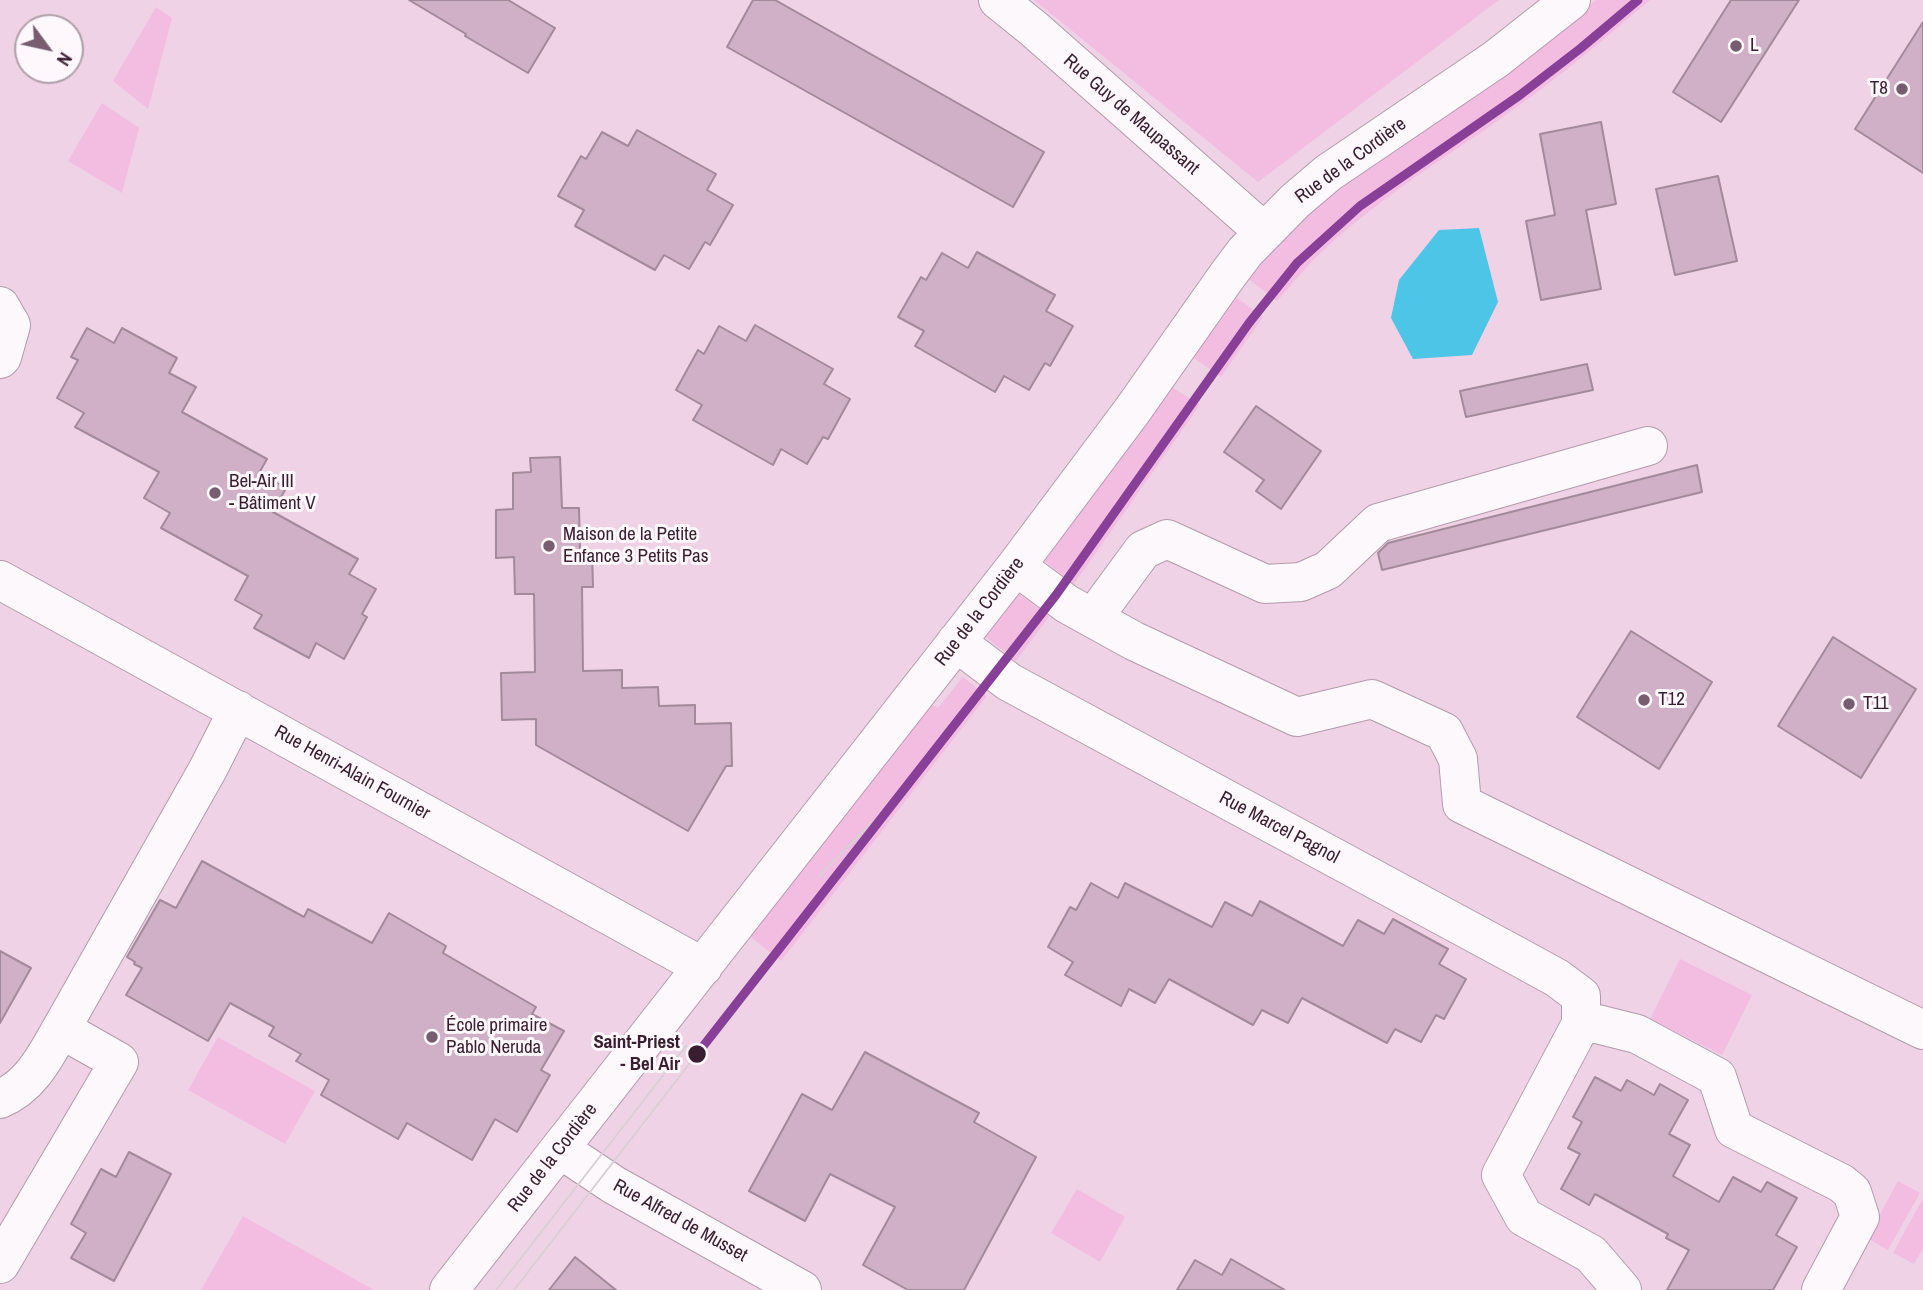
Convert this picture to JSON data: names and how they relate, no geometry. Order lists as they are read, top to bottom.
{
  "streets": {
    "street": [
      "Rue Guy de Maupassant",
      "Rue de la Cordière",
      "Rue Henri-Alain Fournier",
      "Rue Marcel Pagnol",
      "Rue Alfred de Musset"
    ]
  },
  "crossings": [
    ["Rue Guy de Maupassant", "Rue de la Cordière"],
    ["Rue de la Cordière", "Rue Henri-Alain Fournier"],
    ["Rue de la Cordière", "Rue Marcel Pagnol"],
    ["Rue de la Cordière", "Rue Alfred de Musset"]
  ],
  "places": [
    "L",
    "T8",
    "Bel-Air III - Bâtiment V",
    "Maison de la Petite Enfance 3 Petits Pas",
    "T12",
    "T11",
    "École primaire Pablo Neruda",
    "Saint-Priest - Bel Air"
  ],
  "north": "bottom right"
}
